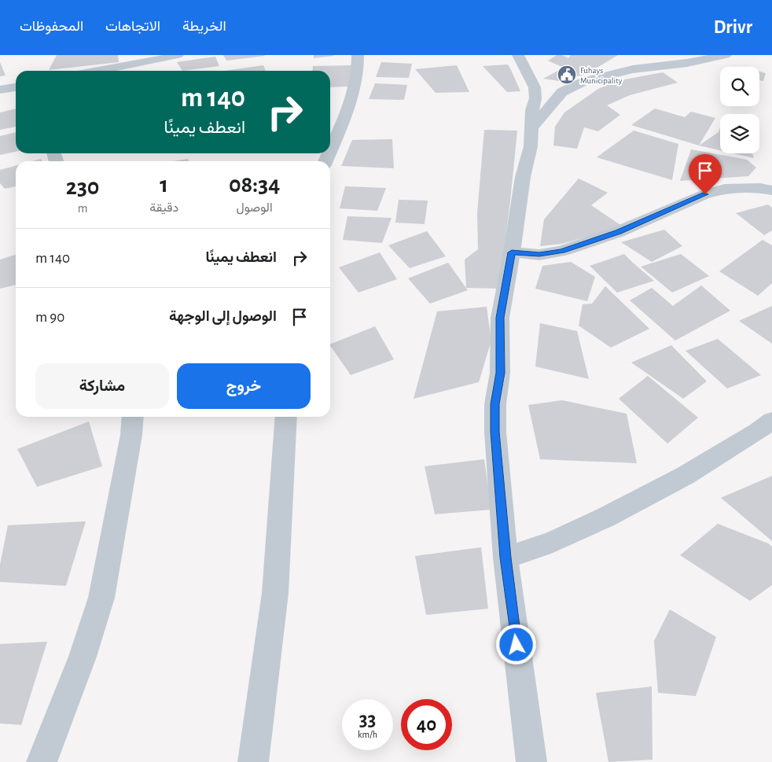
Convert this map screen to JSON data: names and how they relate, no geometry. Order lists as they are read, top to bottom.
{
  "places": {
    "public building": ["Fuhays Municipality"]
  },
  "page": {
    "header": "Drivr",
    "nav": ["الخريطة", "الاتجاهات", "المحفوظات"],
    "turn": ["140 m", "انعطف يمينًا"],
    "eta": [
      "08:34",
      "الوصول",
      "1",
      "دقيقة",
      "230",
      "m"
    ],
    "list": [
      {
        "name": "انعطف يمينًا",
        "value": "140 m"
      },
      {
        "name": "الوصول إلى الوجهة",
        "value": "90 m"
      }
    ],
    "buttons": ["خروج", "مشاركة"],
    "speed": "33 km/h",
    "limit": "40"
  }
}
